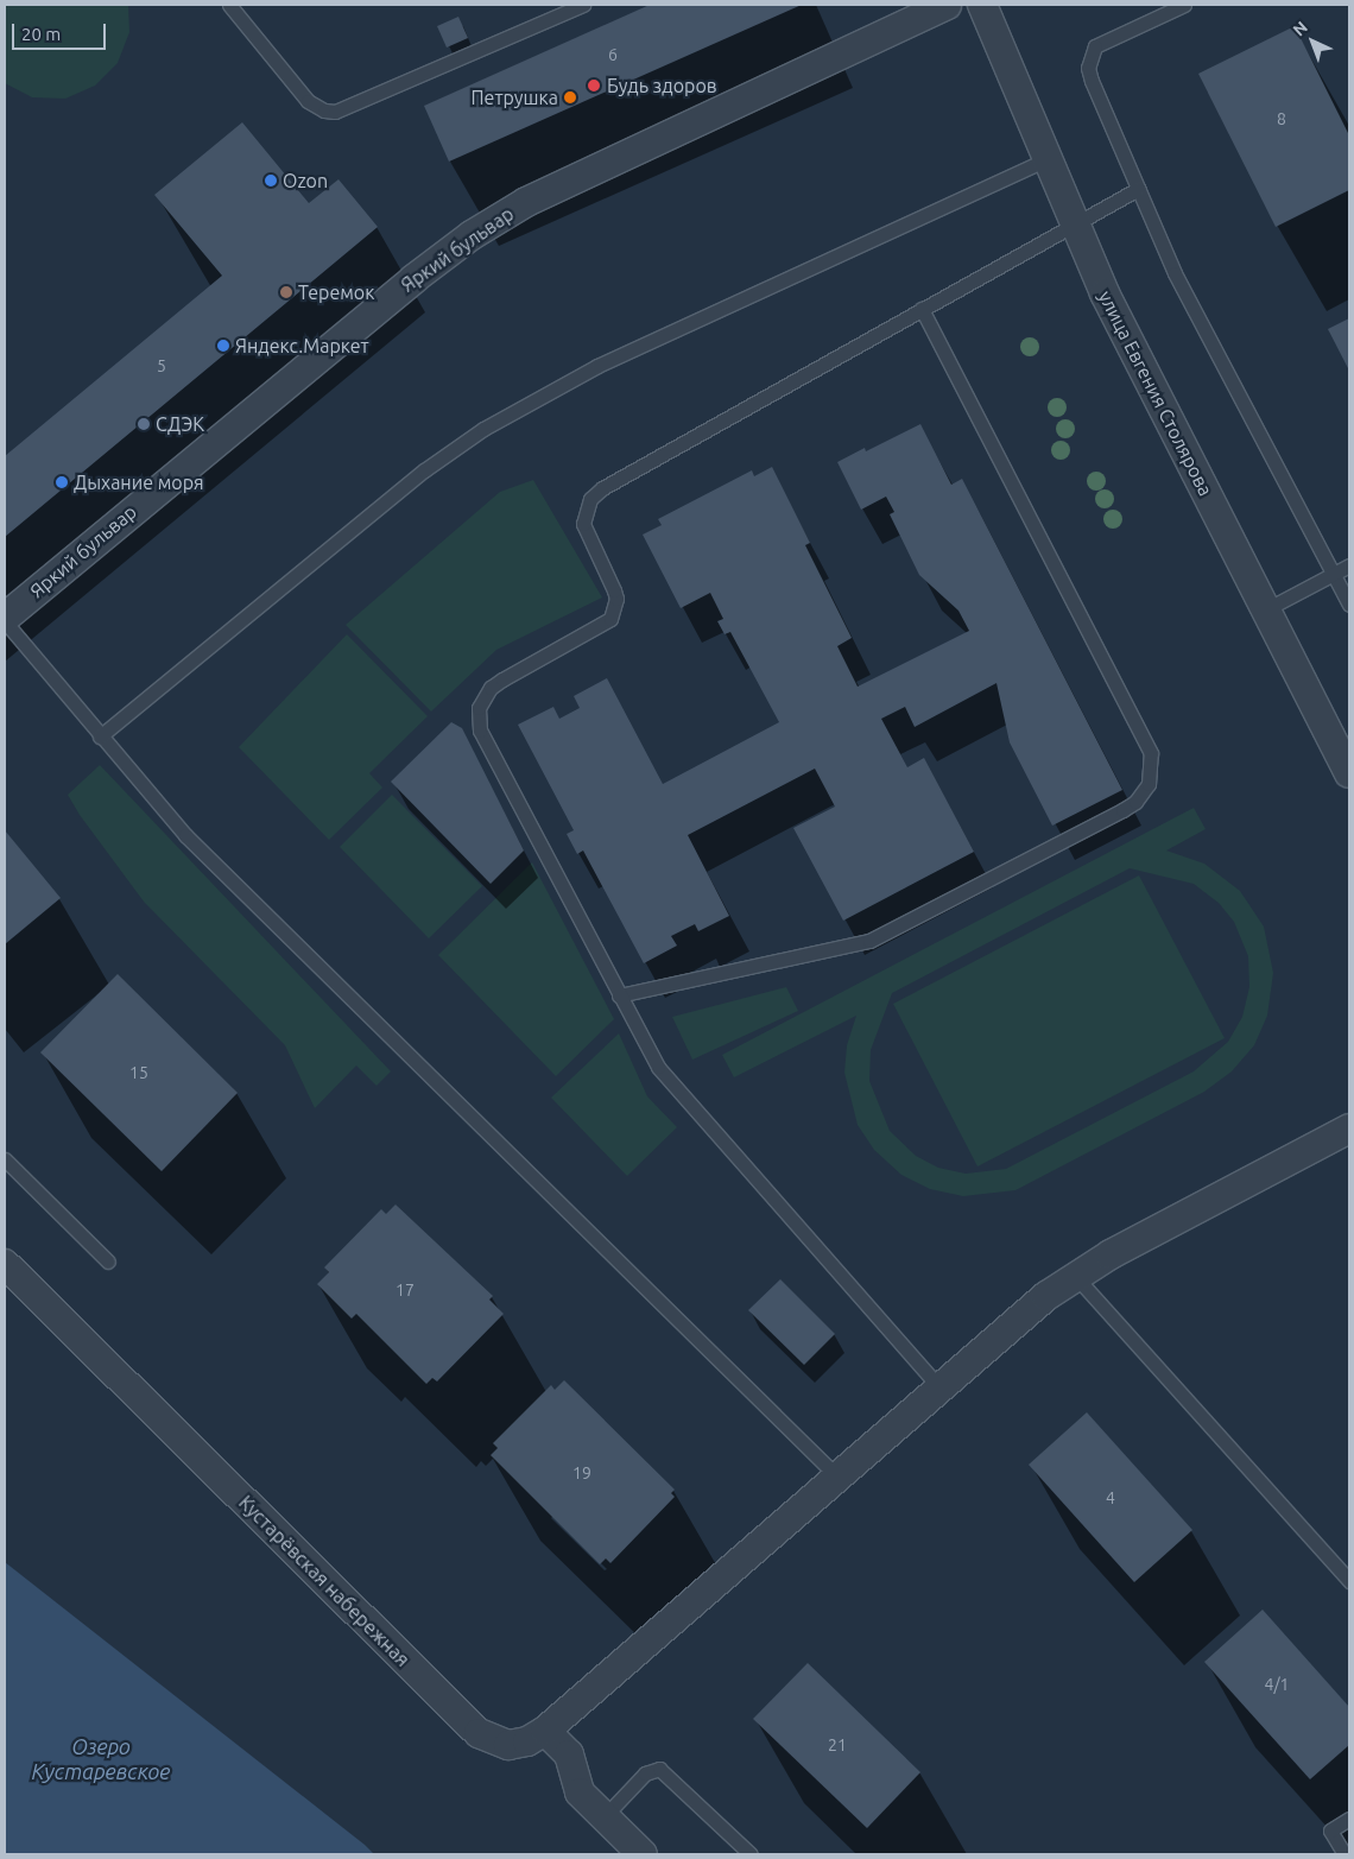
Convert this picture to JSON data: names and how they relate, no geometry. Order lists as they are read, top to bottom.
{
  "streets": {
    "street": ["Яркий бульвар", "улица Евгения Столярова", "Кустарёвская набережная"]
  },
  "water": ["Озеро Кустаревское"],
  "places": [
    "Будь здоров",
    "Петрушка",
    "Ozon",
    "Теремок",
    "Яндекс.Маркет",
    "СДЭК",
    "Дыхание моря"
  ],
  "house_numbers": [
    "6",
    "8",
    "5",
    "15",
    "17",
    "19",
    "4",
    "4/1",
    "21"
  ],
  "scale_bar": "20 m",
  "north": "top left"
}
